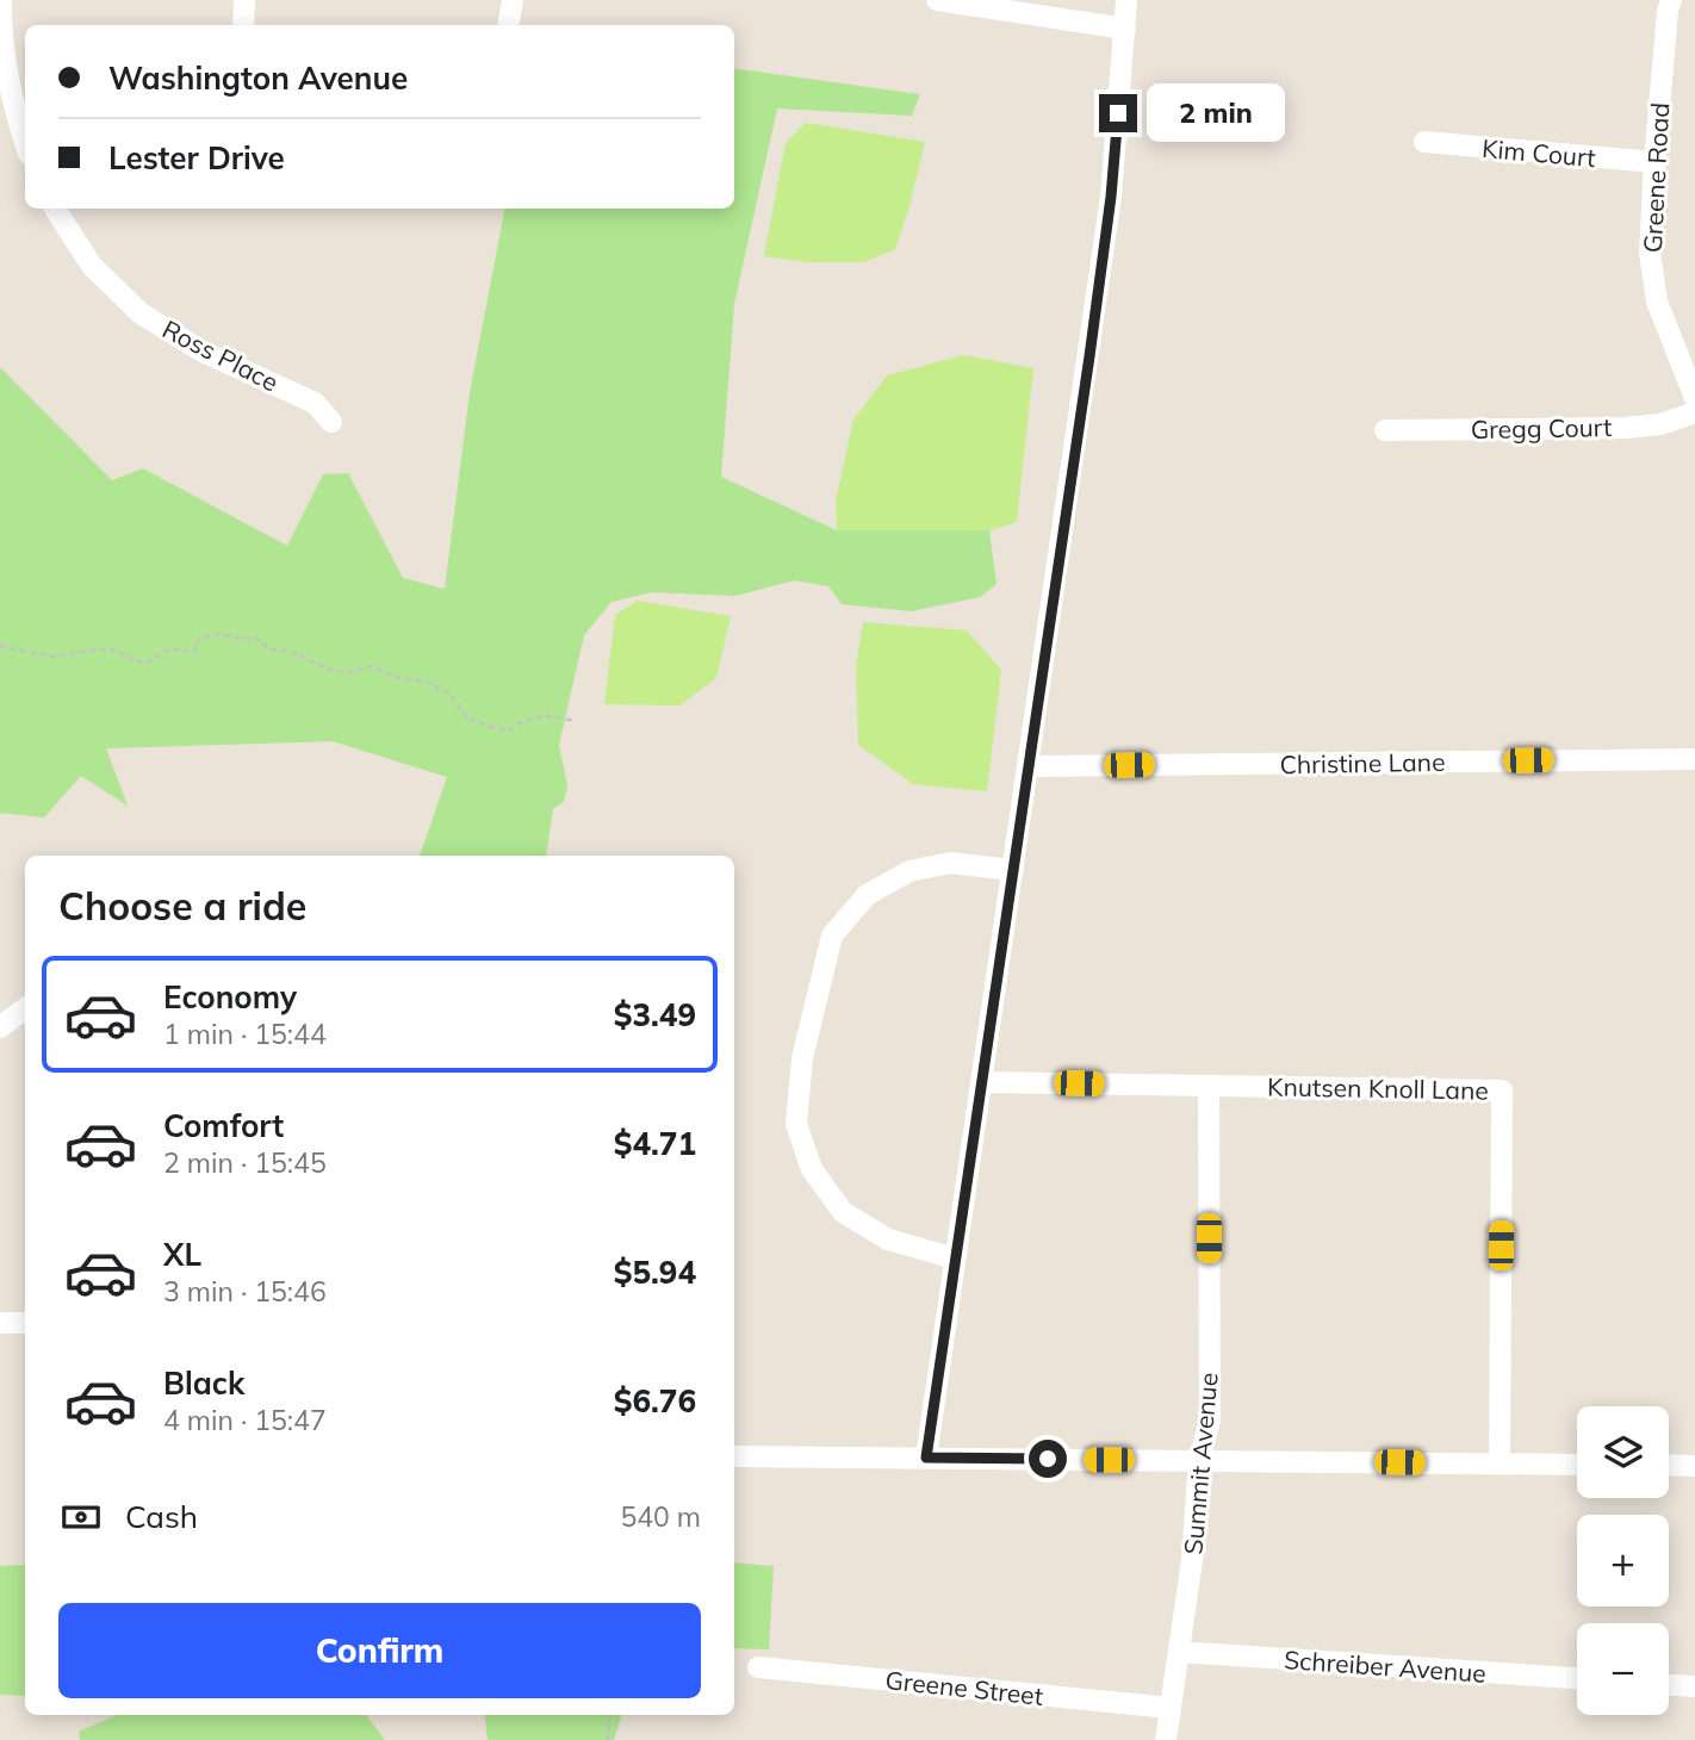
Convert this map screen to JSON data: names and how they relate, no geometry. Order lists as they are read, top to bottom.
{
  "streets": {
    "street": [
      "Kim Court",
      "Greene Road",
      "Ross Place",
      "Gregg Court",
      "Christine Lane",
      "Knutsen Knoll Lane",
      "Summit Avenue",
      "Schreiber Avenue",
      "Greene Street"
    ]
  },
  "crossings": [
    ["Kim Court", "Greene Road"],
    ["Knutsen Knoll Lane", "Summit Avenue"],
    ["Summit Avenue", "Schreiber Avenue"],
    ["Summit Avenue", "Greene Street"]
  ],
  "page": {
    "banner": ["Washington Avenue", "Lester Drive"],
    "bubble": "2 min",
    "heading": "Choose a ride",
    "list": [
      {
        "name": "Economy",
        "note": "1 min · 15:44",
        "value": "$3.49"
      },
      {
        "name": "Comfort",
        "note": "2 min · 15:45",
        "value": "$4.71"
      },
      {
        "name": "XL",
        "note": "3 min · 15:46",
        "value": "$5.94"
      },
      {
        "name": "Black",
        "note": "4 min · 15:47",
        "value": "$6.76"
      }
    ],
    "map_buttons": ["+", "−"],
    "pay": ["Cash", "540 m"],
    "buttons": "Confirm"
  }
}
